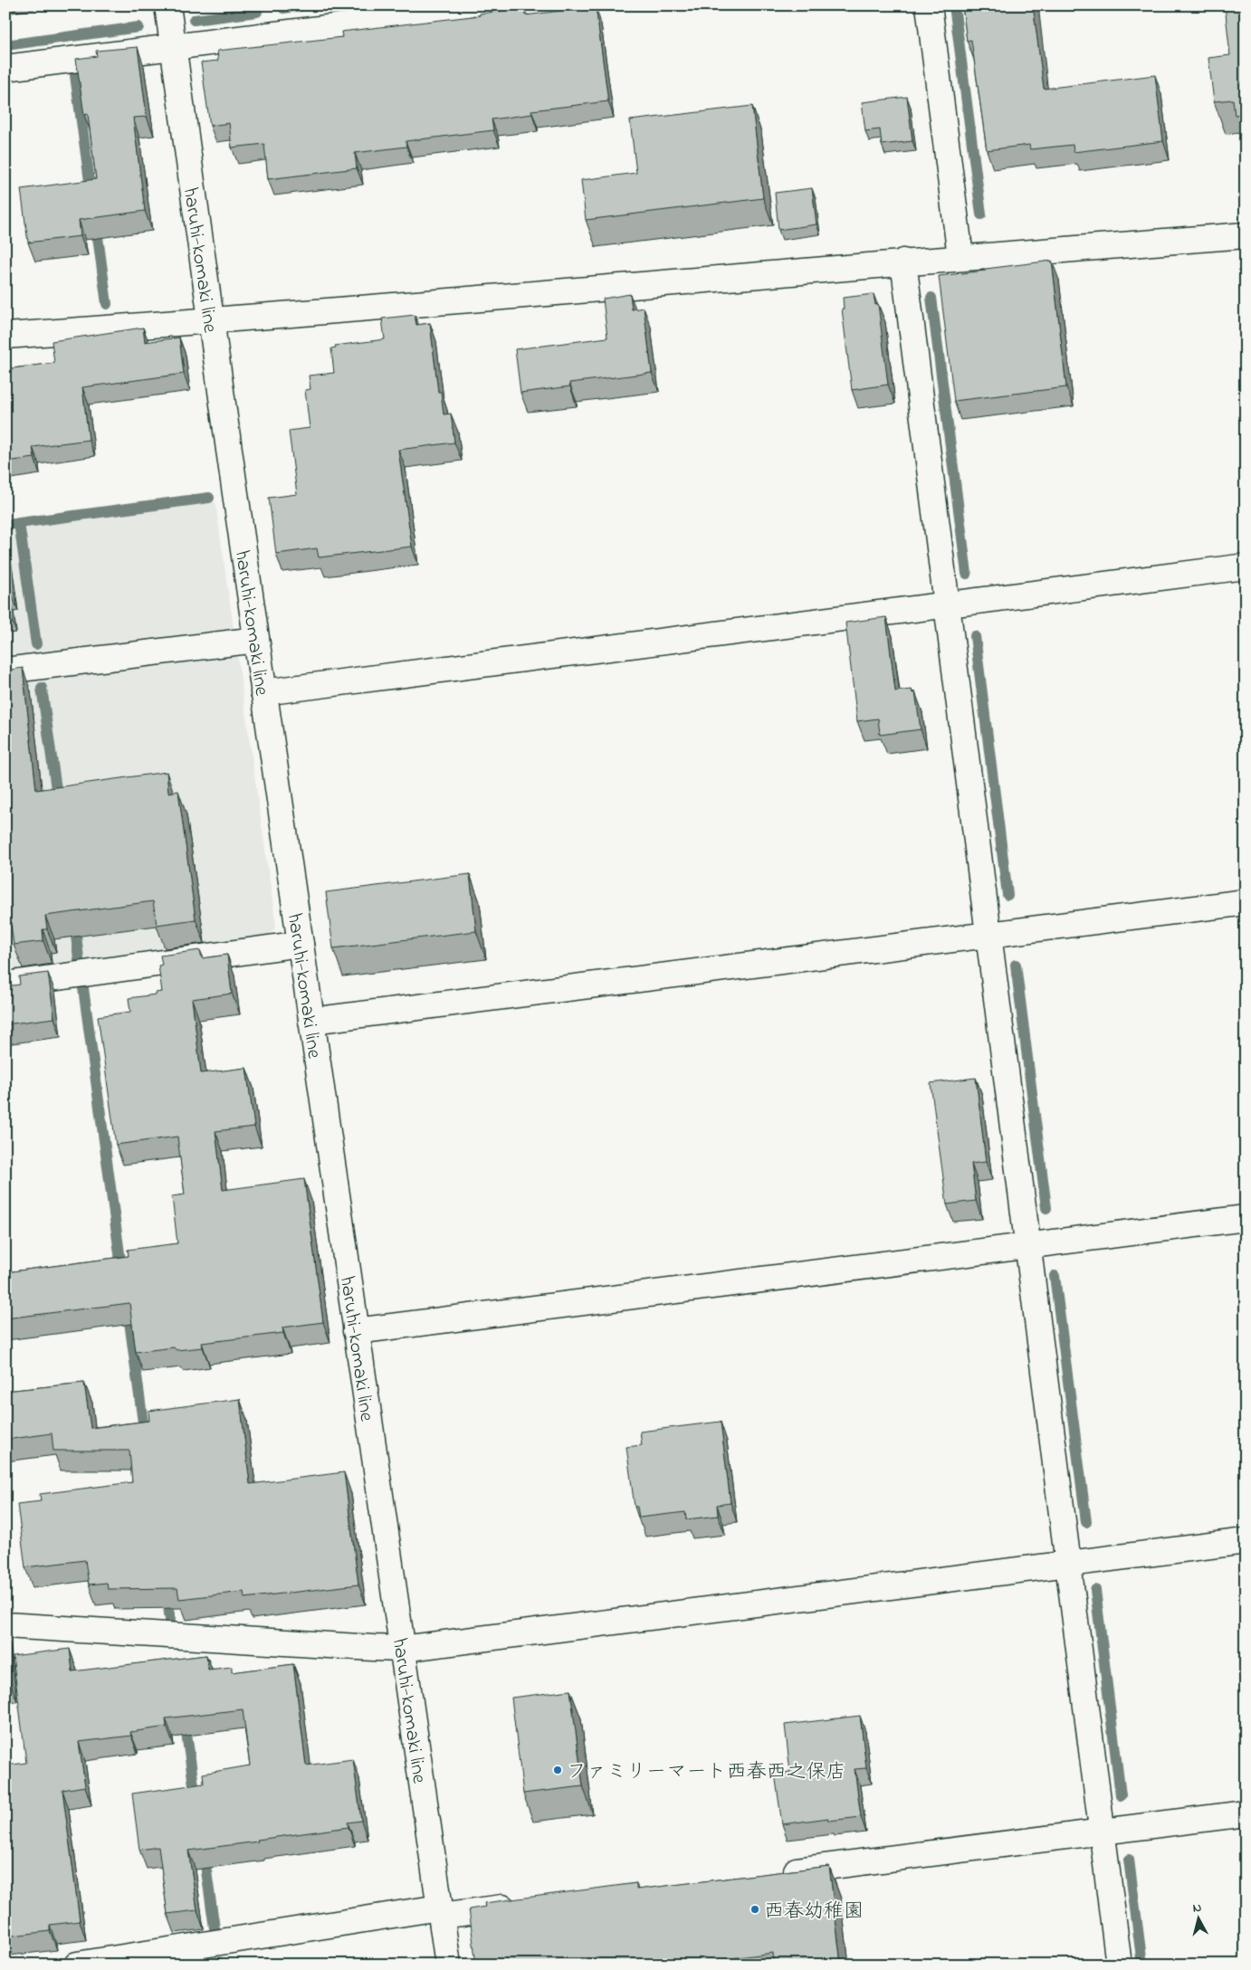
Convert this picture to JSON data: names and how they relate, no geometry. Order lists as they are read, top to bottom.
{
  "streets": {
    "street": ["haruhi-komaki line"]
  },
  "places": ["ファミリーマート西春西之保店", "西春幼稚園"],
  "north": "top"
}
